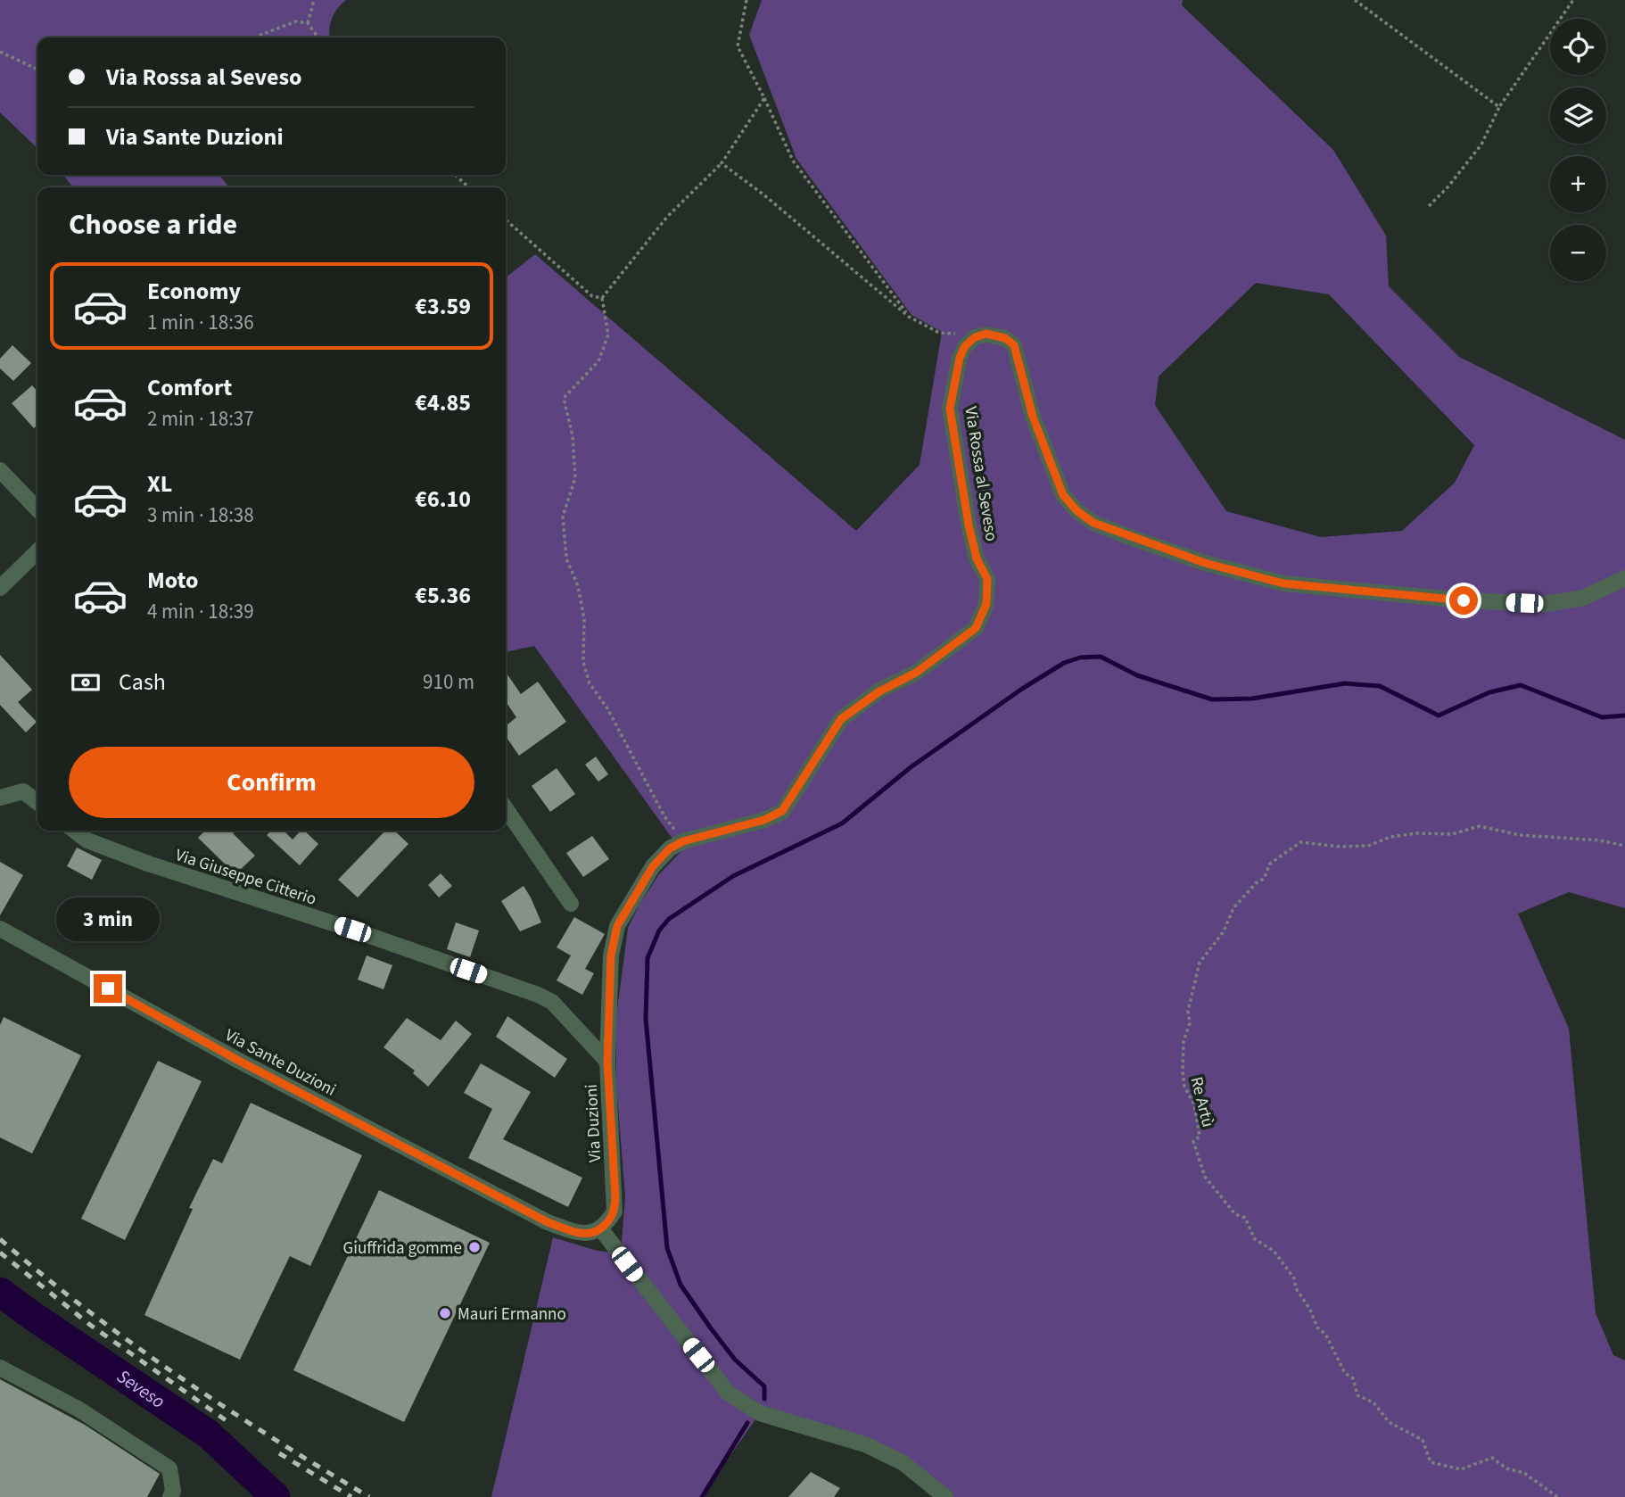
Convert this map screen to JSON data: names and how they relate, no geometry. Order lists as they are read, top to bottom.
{
  "streets": {
    "street": [
      "Via Rossa al Seveso",
      "Via Giuseppe Citterio",
      "Via Sante Duzioni",
      "Via Duzioni"
    ],
    "path": ["Re Artù"]
  },
  "crossings": [
    ["Via Rossa al Seveso", "Via Duzioni"],
    ["Via Giuseppe Citterio", "Via Duzioni"],
    ["Via Sante Duzioni", "Via Duzioni"]
  ],
  "water": ["Seveso"],
  "places": ["Giuffrida gomme", "Mauri Ermanno"],
  "page": {
    "map_buttons": ["+", "−"],
    "banner": ["Via Rossa al Seveso", "Via Sante Duzioni"],
    "heading": "Choose a ride",
    "list": [
      {
        "name": "Economy",
        "note": "1 min · 18:36",
        "value": "€3.59"
      },
      {
        "name": "Comfort",
        "note": "2 min · 18:37",
        "value": "€4.85"
      },
      {
        "name": "XL",
        "note": "3 min · 18:38",
        "value": "€6.10"
      },
      {
        "name": "Moto",
        "note": "4 min · 18:39",
        "value": "€5.36"
      }
    ],
    "pay": ["Cash", "910 m"],
    "buttons": "Confirm",
    "bubble": "3 min"
  }
}
